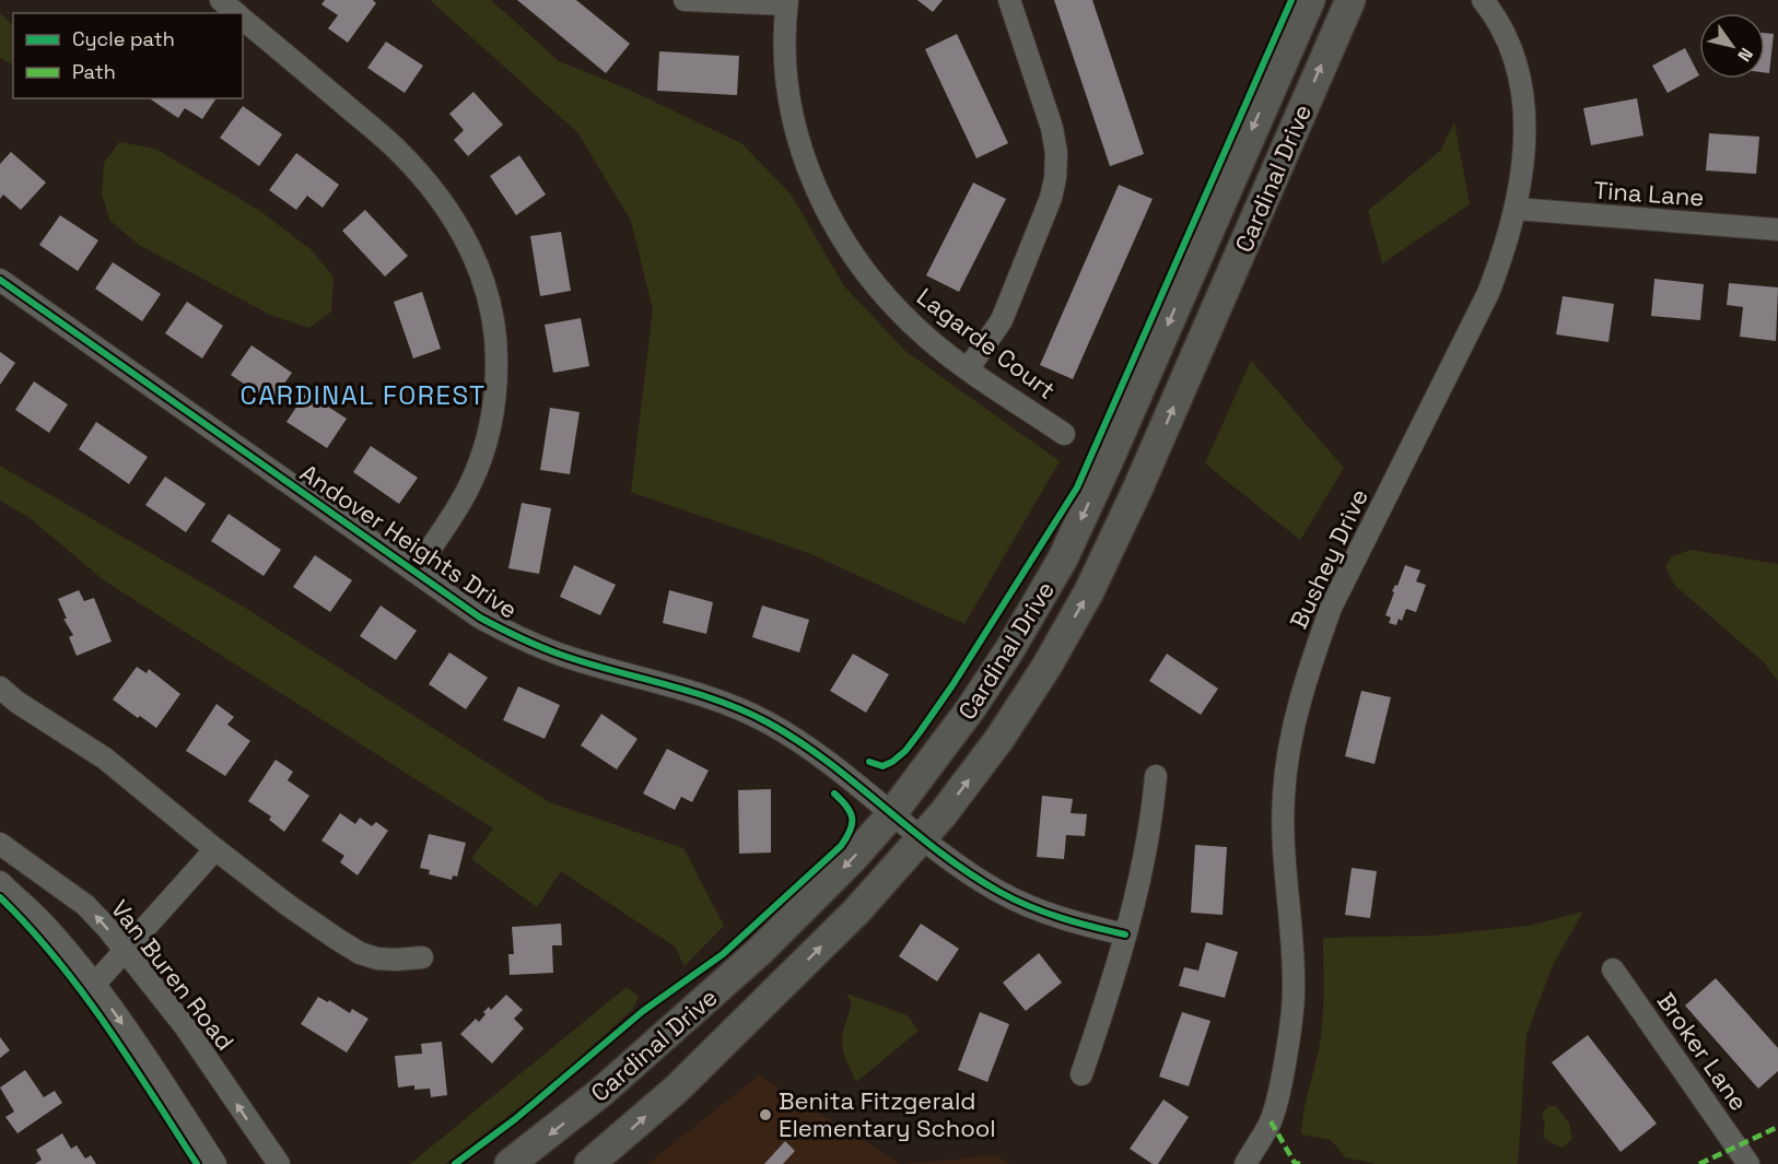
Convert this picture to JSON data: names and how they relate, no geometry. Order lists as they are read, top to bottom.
{
  "streets": {
    "main road": ["Cardinal Drive"],
    "street": [
      "Tina Lane",
      "Lagarde Court",
      "Andover Heights Drive",
      "Bushey Drive",
      "Van Buren Road",
      "Broker Lane"
    ]
  },
  "crossings": [
    ["Cardinal Drive", "Andover Heights Drive"],
    ["Tina Lane", "Bushey Drive"]
  ],
  "districts": ["CARDINAL FOREST"],
  "places": ["Benita Fitzgerald Elementary School"],
  "legend": ["Cycle path", "Path"],
  "north": "bottom right"
}
